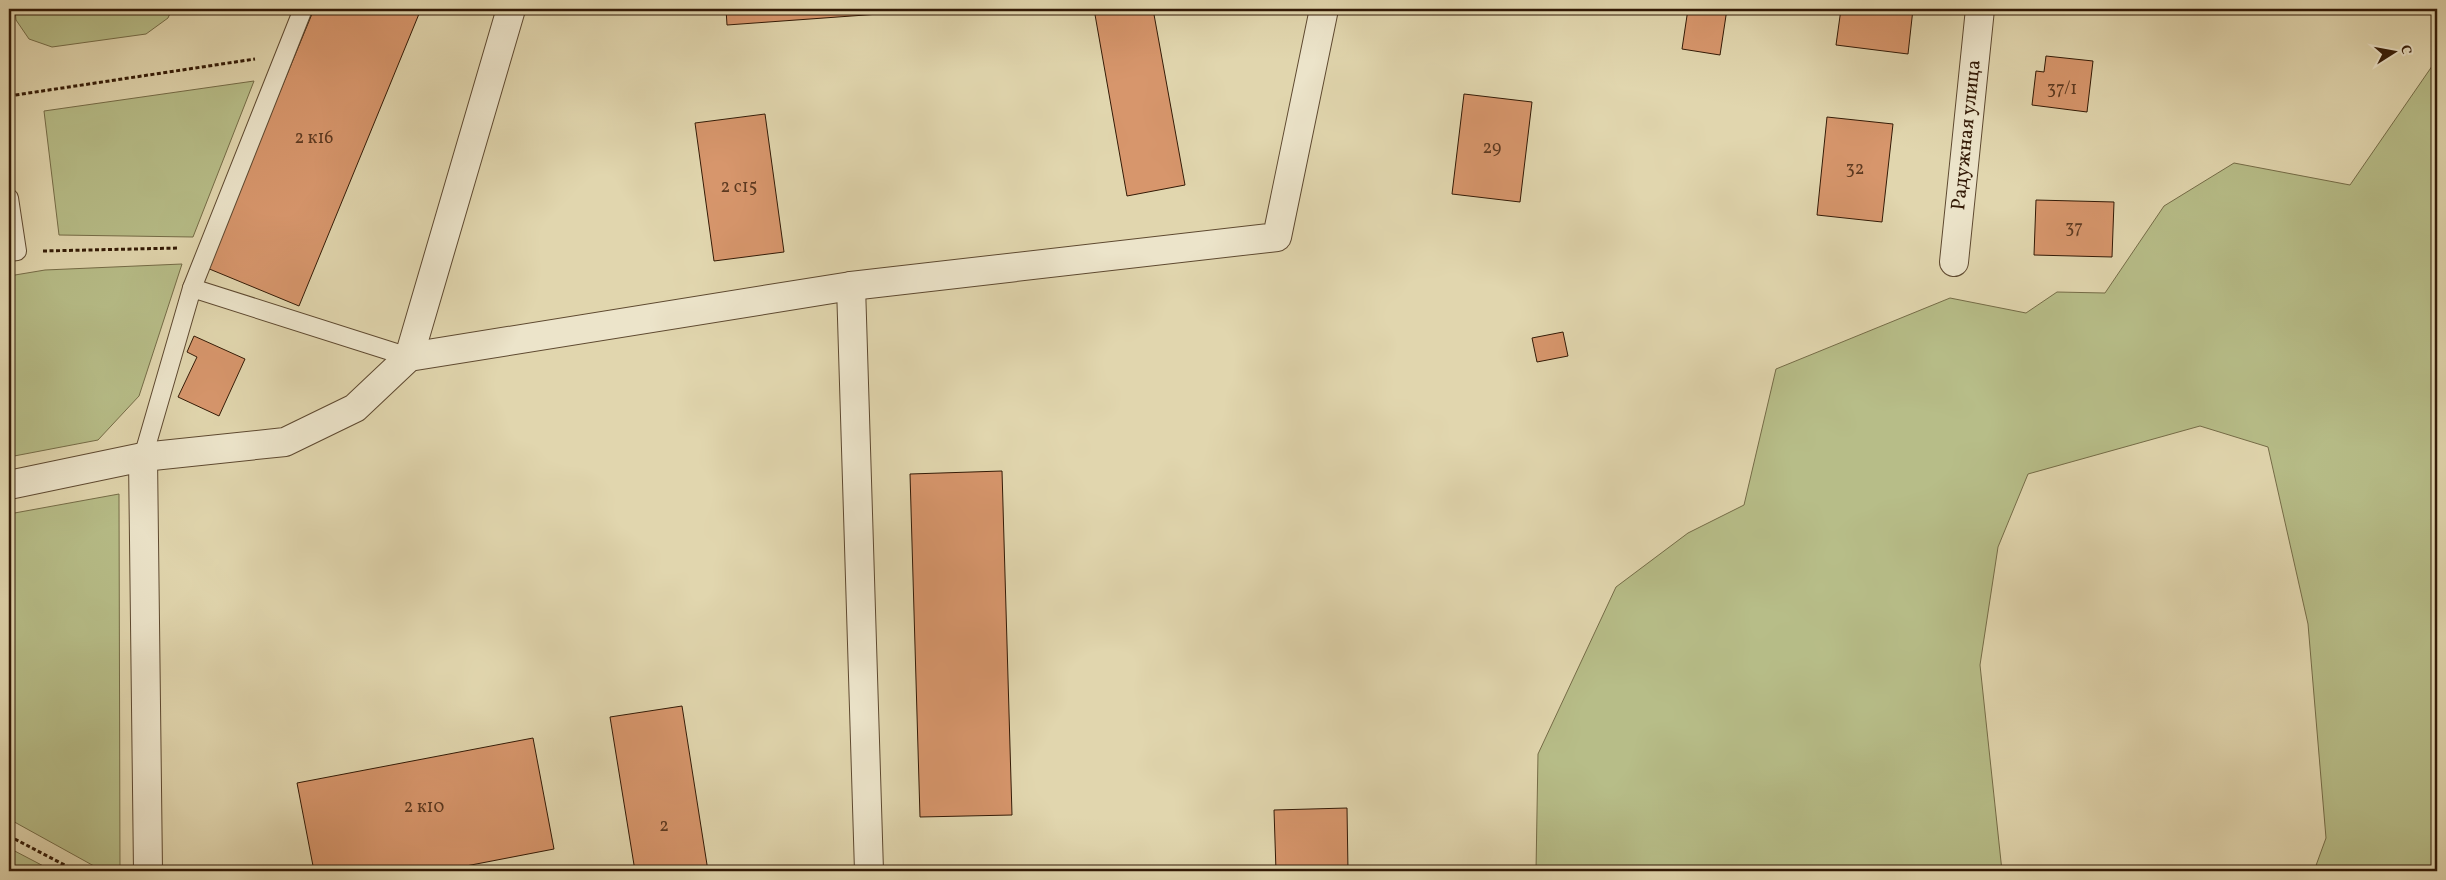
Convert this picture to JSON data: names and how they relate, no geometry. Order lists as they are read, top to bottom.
{
  "streets": {
    "street": ["Радужная улица"]
  },
  "house_numbers": [
    "37/1",
    "2 к16",
    "29",
    "32",
    "2 с15",
    "37",
    "2 к10",
    "2"
  ],
  "north": "right"
}
